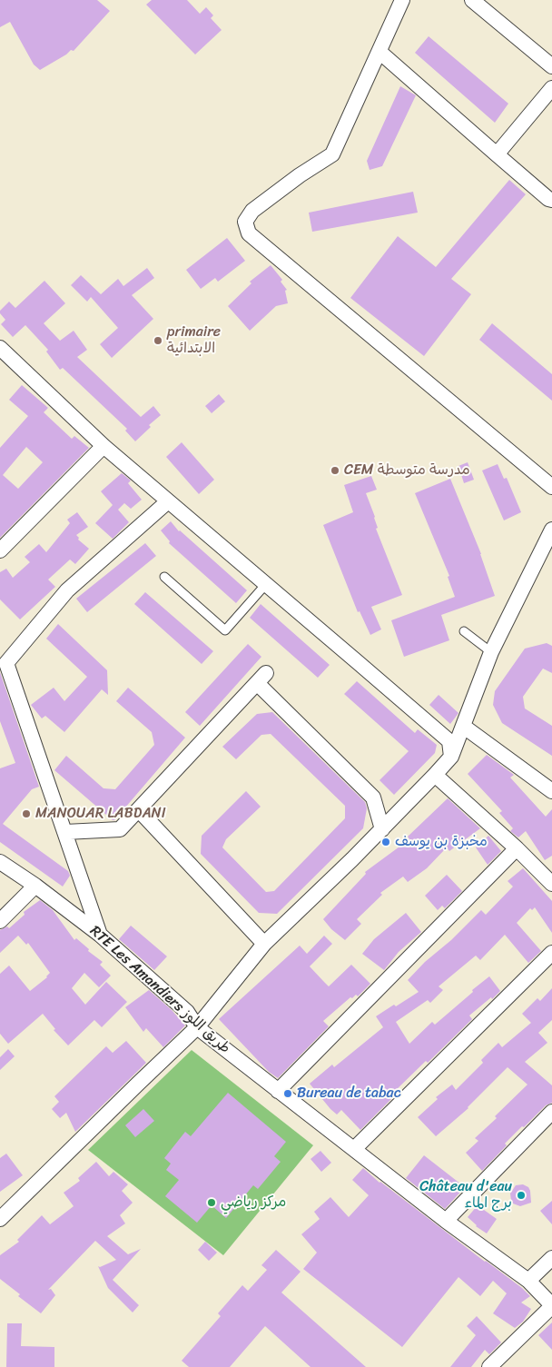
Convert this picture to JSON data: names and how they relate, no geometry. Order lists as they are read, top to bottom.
{
  "streets": {
    "street": ["RTE Les Amandiers طريق اللوز"]
  },
  "places": [
    "primaire الابتدائية",
    "CEM مدرسة متوسطة",
    "MANOUAR LABDANI",
    "مخبزة بن یوسف",
    "Bureau de tabac",
    "Château d'eau برج الماء",
    "مركز رياضي"
  ]
}
